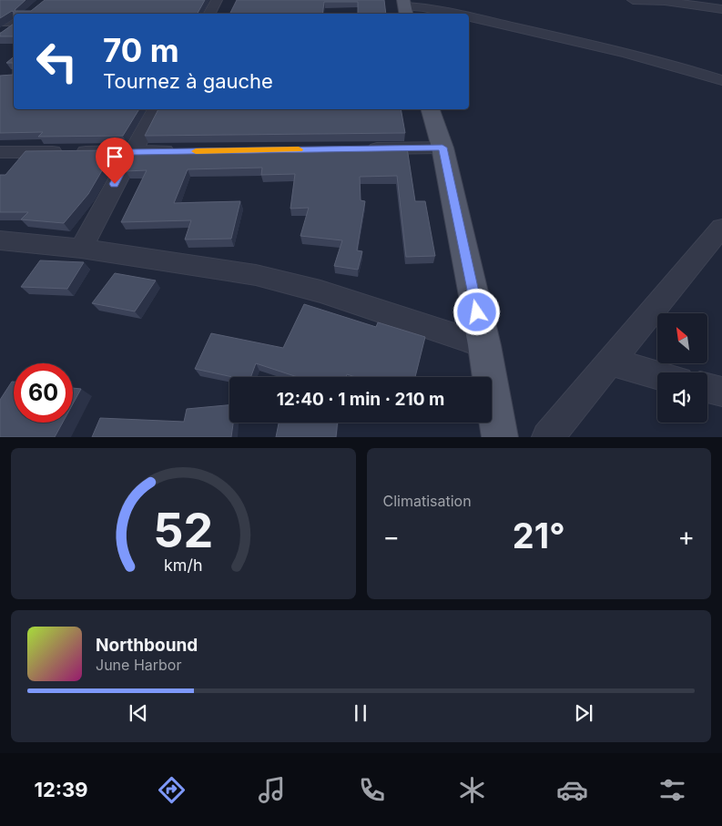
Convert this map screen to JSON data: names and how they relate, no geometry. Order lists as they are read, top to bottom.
{
  "north": "top left",
  "page": {
    "turn": ["70 m", "Tournez à gauche"],
    "limit": "60",
    "trip": "12:40 · 1 min · 210 m",
    "tile": "Climatisation",
    "heat": ["−", "21°", "+"],
    "song": ["Northbound", "June Harbor"],
    "tabs": "12:39",
    "gauge": ["52", "km/h"]
  }
}
